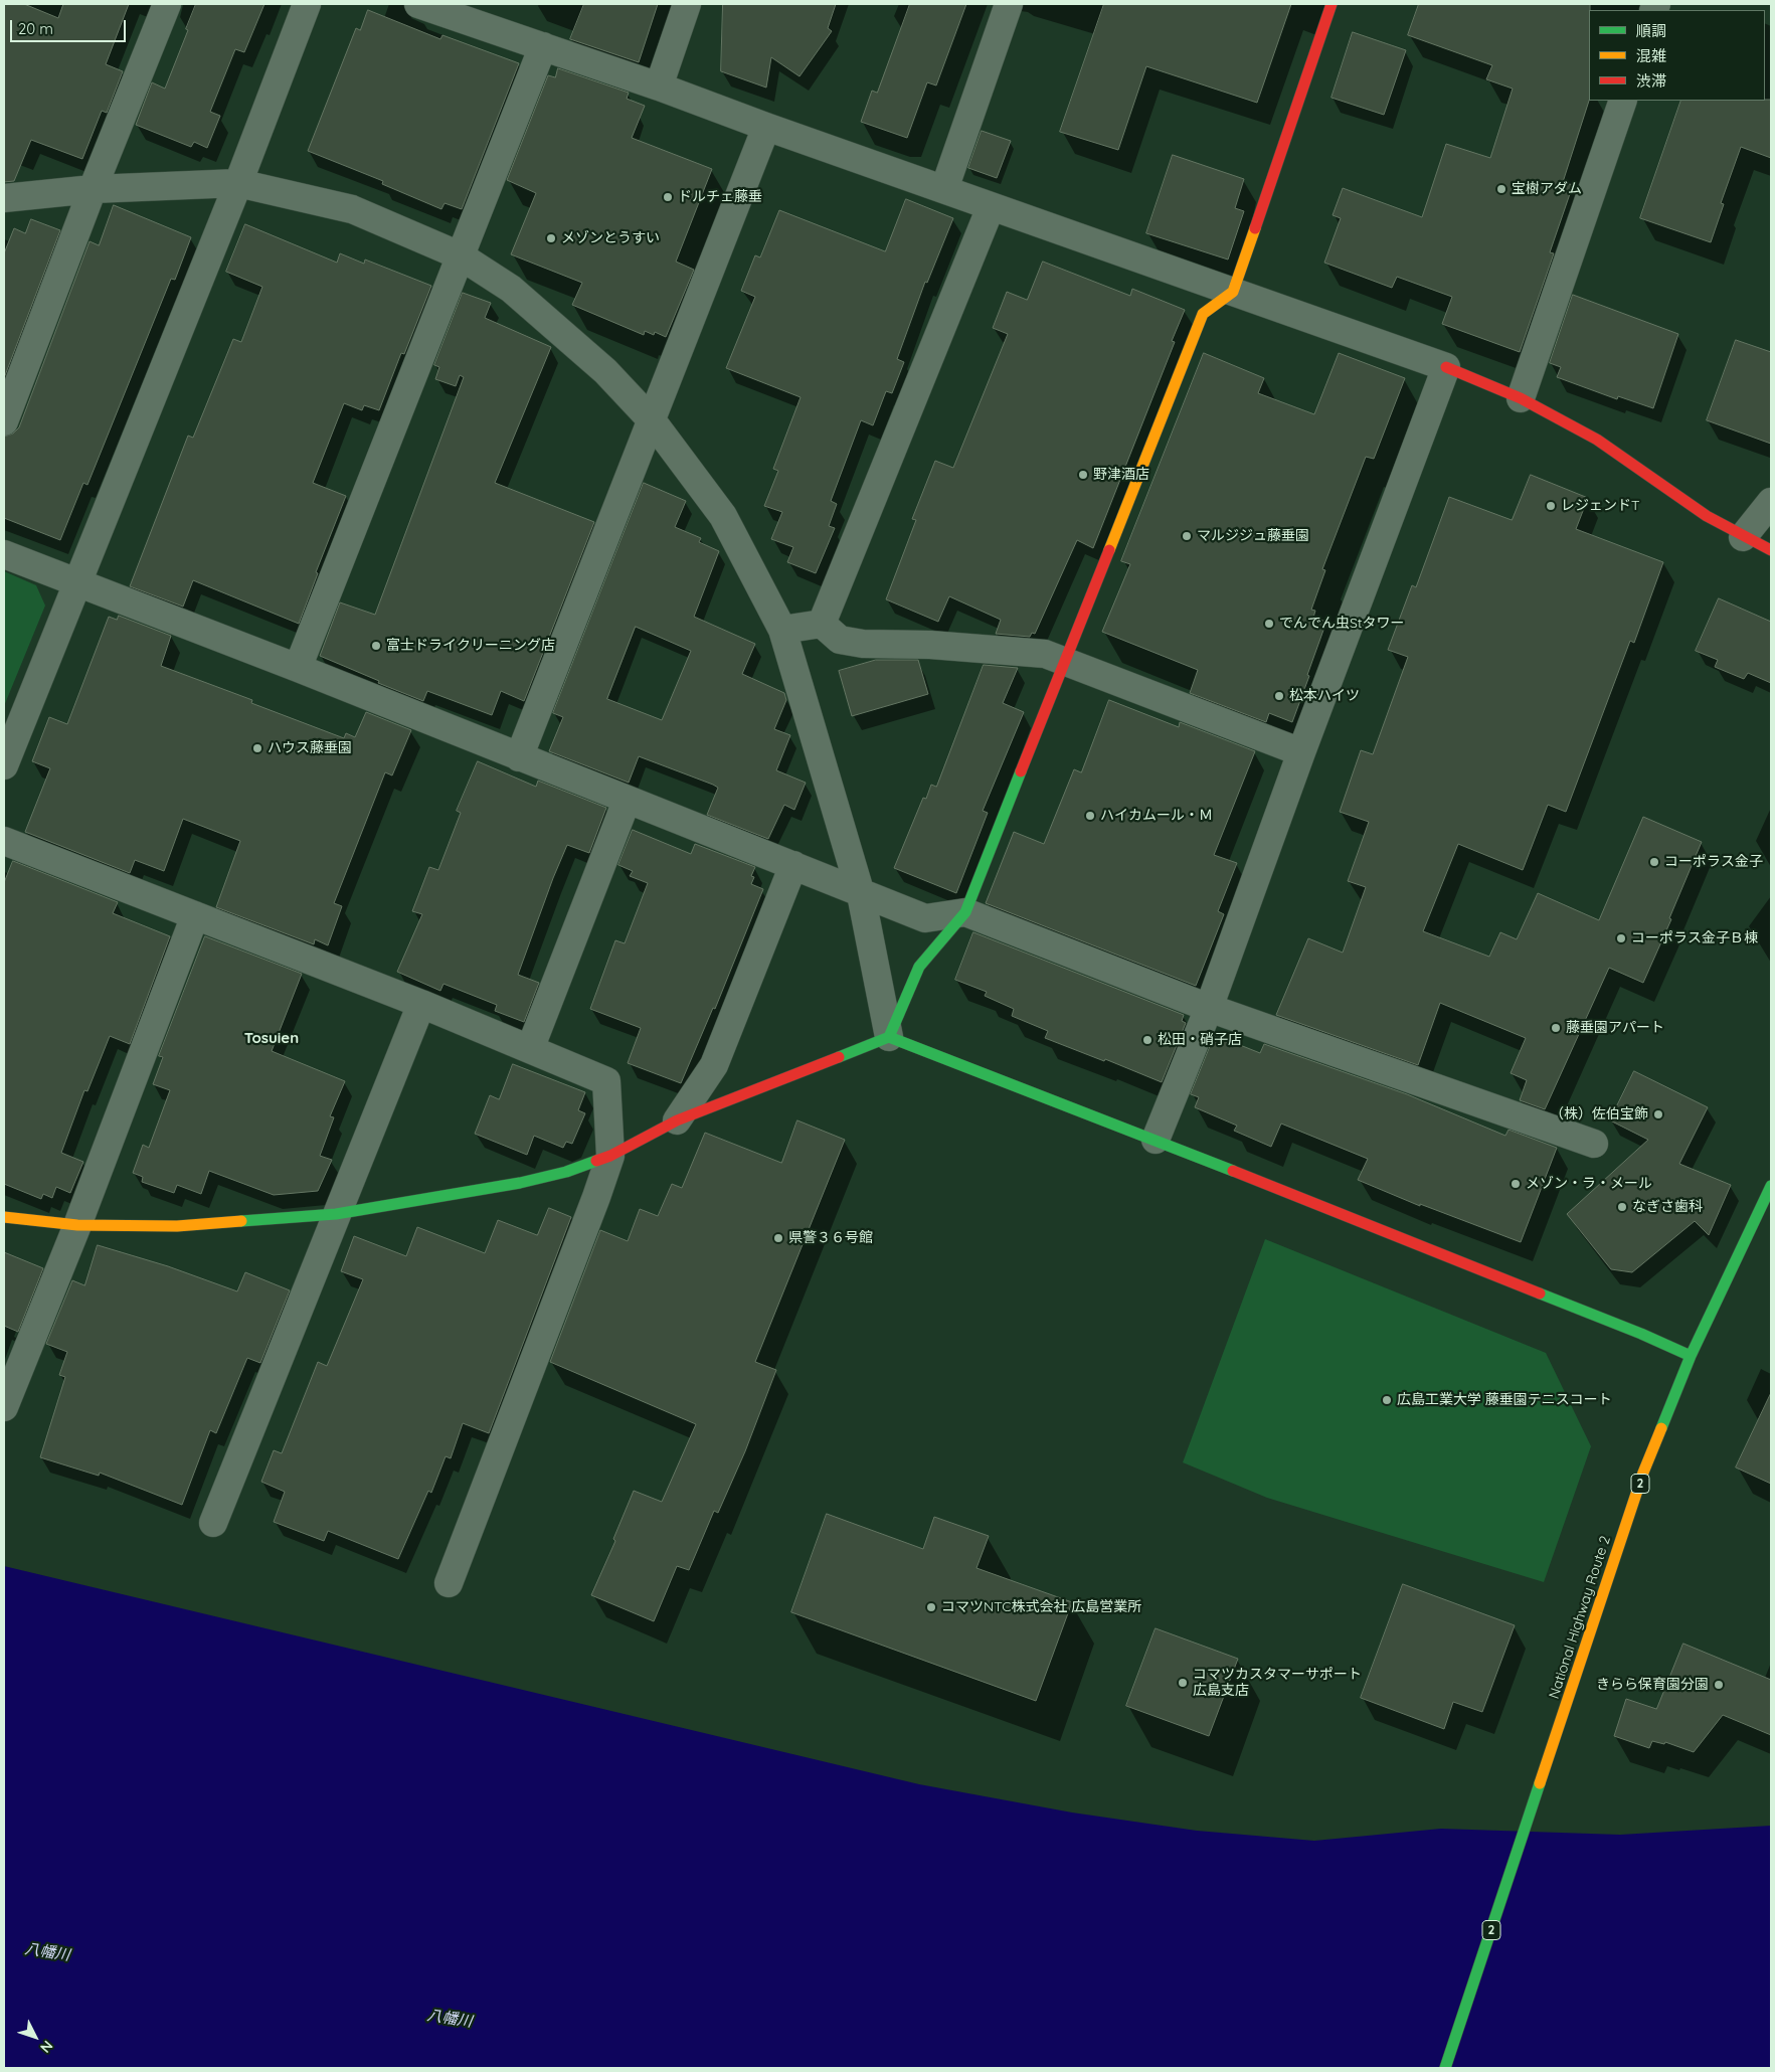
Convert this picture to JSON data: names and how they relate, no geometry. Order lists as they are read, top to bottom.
{
  "streets": {
    "main road": ["2", "National Highway Route 2"]
  },
  "districts": ["Tosuien"],
  "water": ["八幡川"],
  "places": [
    "宝樹アダム",
    "ドルチェ藤垂",
    "メゾンとうすい",
    "野津酒店",
    "レジェンドT",
    "マルジジュ藤垂園",
    "でんでん虫Stタワー",
    "富士ドライクリーニング店",
    "松本ハイツ",
    "ハウス藤垂園",
    "ハイカムール・Ｍ",
    "コーポラス金子",
    "コーポラス金子Ｂ棟",
    "藤垂園アパート",
    "松田・硝子店",
    "（株）佐伯宝飾",
    "メゾン・ラ・メール",
    "なぎさ歯科",
    "県警３６号館",
    "広島工業大学 藤垂園テニスコート",
    "コマツNTC株式会社 広島営業所",
    "コマツカスタマーサポート 広島支店",
    "きらら保育園分園"
  ],
  "legend": ["順調", "混雑", "渋滞"],
  "scale_bar": "20 m",
  "north": "bottom right"
}
